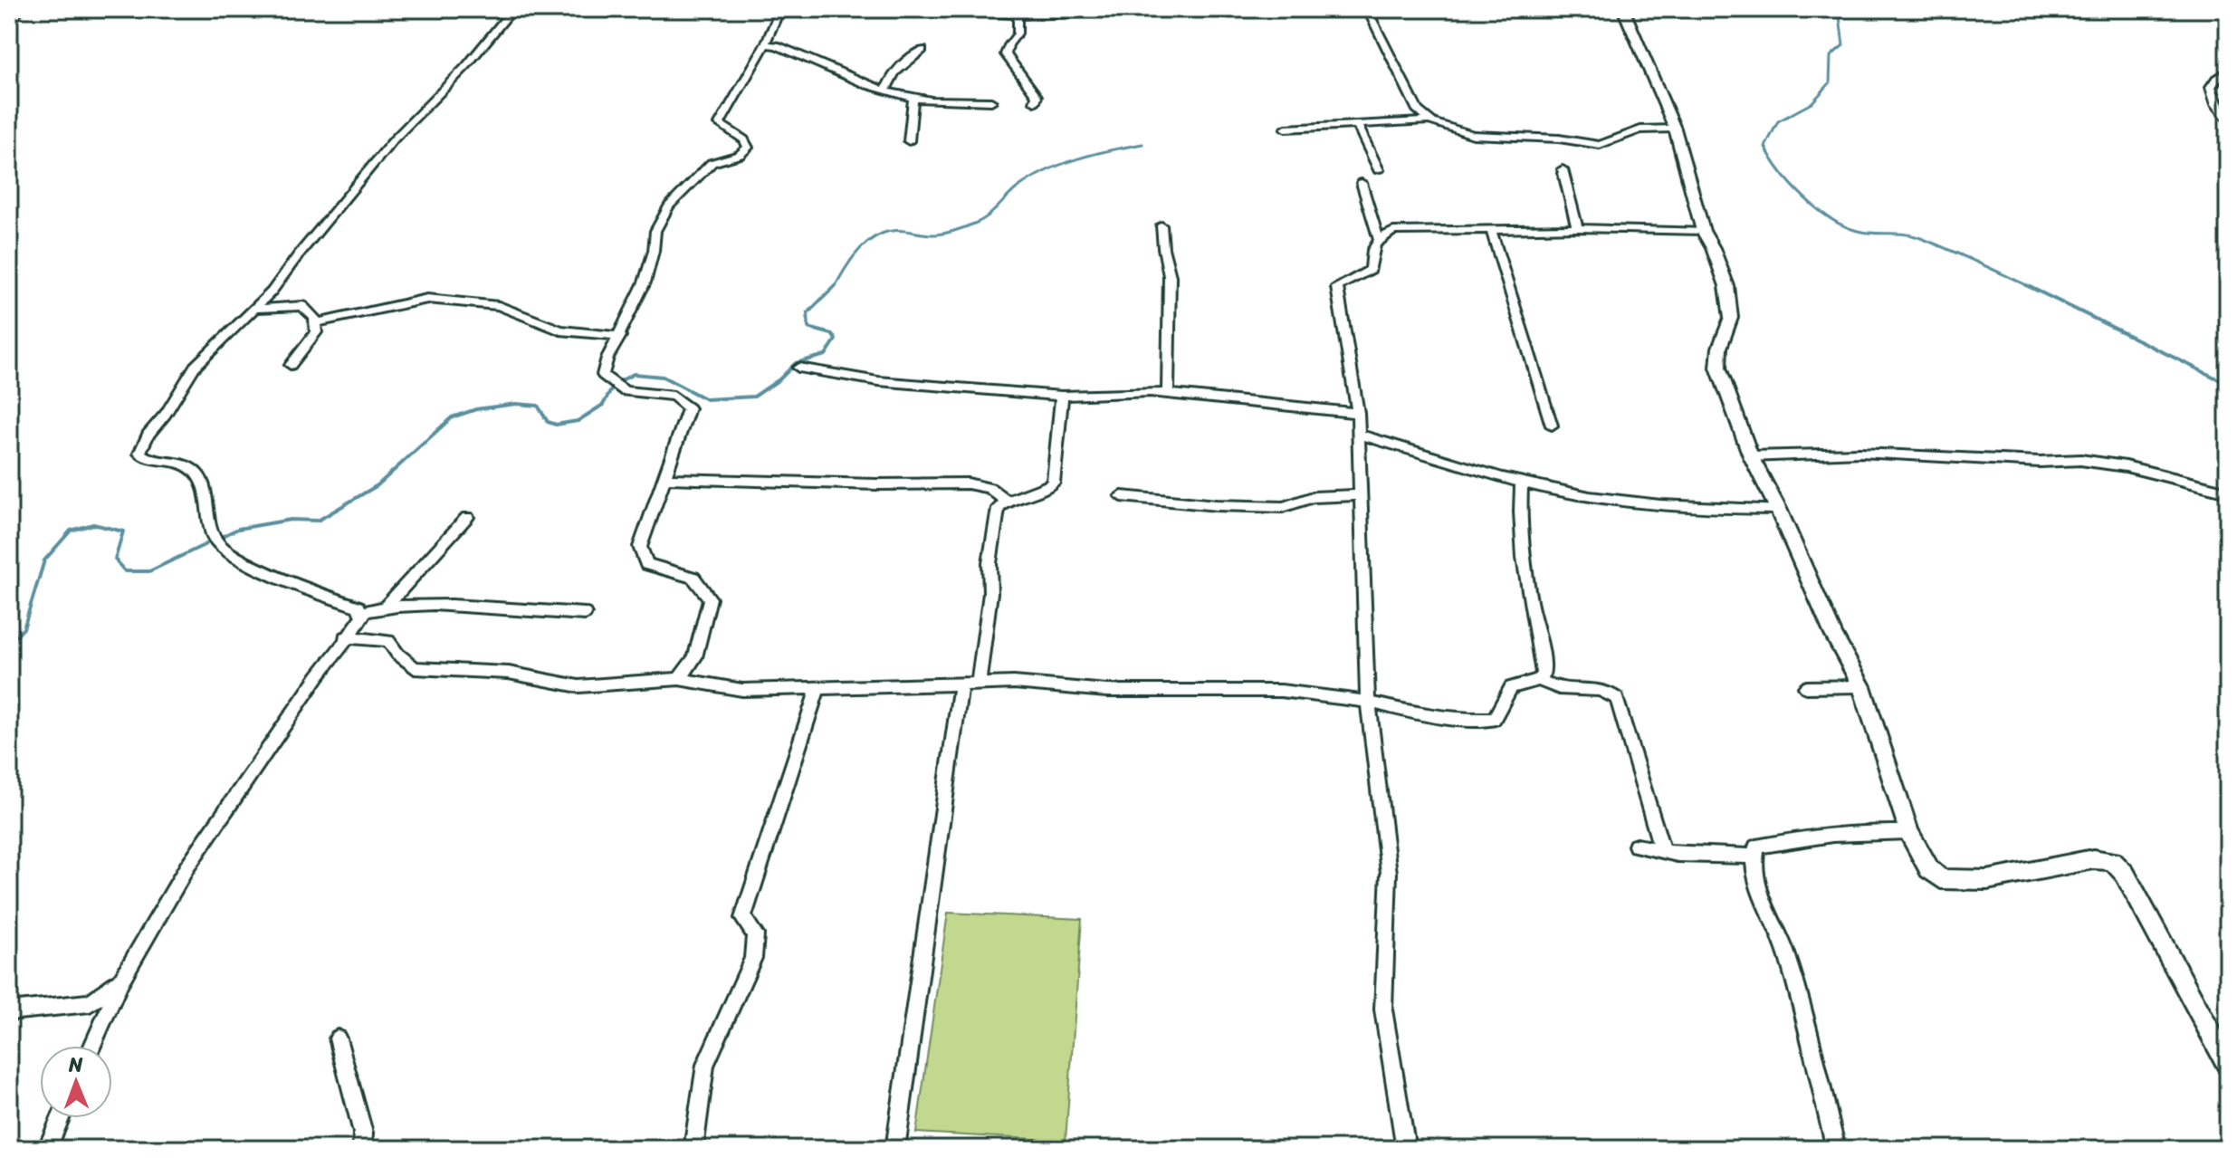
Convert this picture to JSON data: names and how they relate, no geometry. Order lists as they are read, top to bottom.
{
  "north": "top"
}
